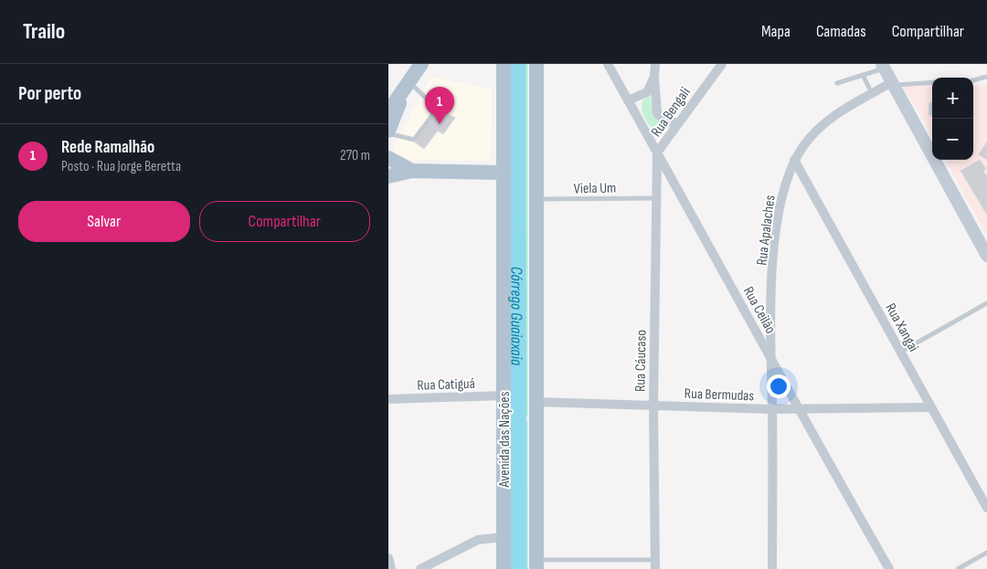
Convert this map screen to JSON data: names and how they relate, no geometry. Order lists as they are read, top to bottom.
{
  "streets": {
    "main road": ["Avenida das Nações"],
    "street": [
      "Rua Bengali",
      "Rua Apalaches",
      "Rua Ceilão",
      "Rua Xangai",
      "Rua Cáucaso",
      "Rua Catiguá",
      "Rua Bermudas"
    ],
    "lane": ["Viela Um"]
  },
  "crossings": [
    ["Rua Bengali", "Rua Ceilão"],
    ["Rua Bengali", "Rua Cáucaso"],
    ["Viela Um", "Rua Cáucaso"],
    ["Rua Apalaches", "Rua Ceilão"],
    ["Rua Apalaches", "Rua Xangai"],
    ["Rua Apalaches", "Rua Bermudas"],
    ["Rua Ceilão", "Rua Cáucaso"],
    ["Rua Ceilão", "Rua Bermudas"],
    ["Rua Xangai", "Rua Bermudas"],
    ["Rua Cáucaso", "Rua Bermudas"],
    ["Rua Catiguá", "Avenida das Nações"]
  ],
  "water": ["Córrego Guaiaxaia"],
  "page": {
    "header": "Trailo",
    "nav": ["Mapa", "Camadas", "Compartilhar"],
    "heading": "Por perto",
    "map_buttons": ["+", "−"],
    "pins": "1",
    "list": [
      {
        "mark": "1",
        "name": "Rede Ramalhão",
        "note": "Posto · Rua Jorge Beretta",
        "value": "270 m"
      }
    ],
    "buttons": ["Salvar", "Compartilhar"]
  }
}
